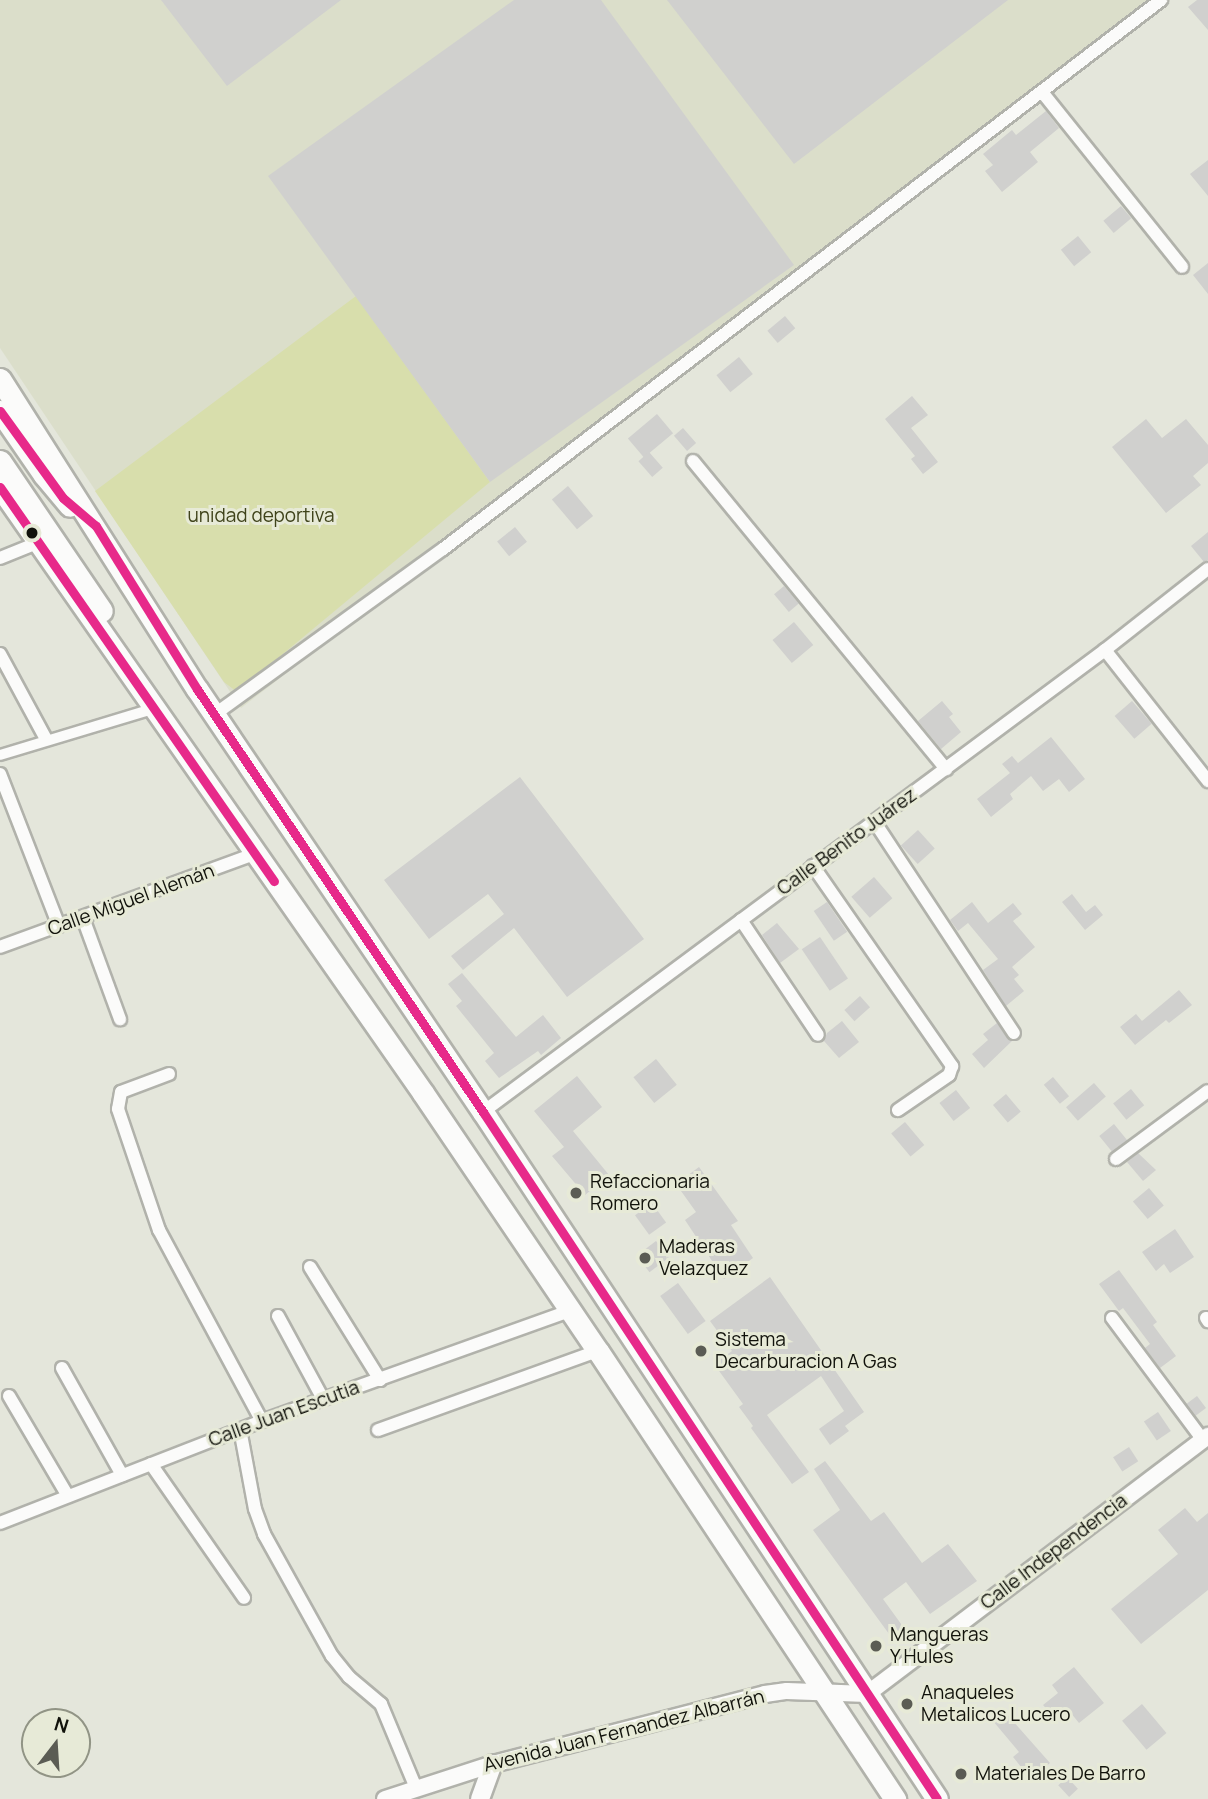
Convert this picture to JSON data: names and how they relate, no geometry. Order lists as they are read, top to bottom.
{
  "streets": {
    "street": [
      "Calle Benito Juárez",
      "Calle Miguel Alemán",
      "Calle Juan Escutia",
      "Calle Independencia",
      "Avenida Juan Fernandez Albarrán"
    ]
  },
  "crossings": [
    ["Calle Independencia", "Avenida Juan Fernandez Albarrán"]
  ],
  "parks": ["unidad deportiva"],
  "places": [
    "Refaccionaria Romero",
    "Maderas Velazquez",
    "Sistema Decarburacion A Gas",
    "Mangueras Y Hules",
    "Anaqueles Metalicos Lucero",
    "Materiales De Barro"
  ],
  "north": "top"
}
